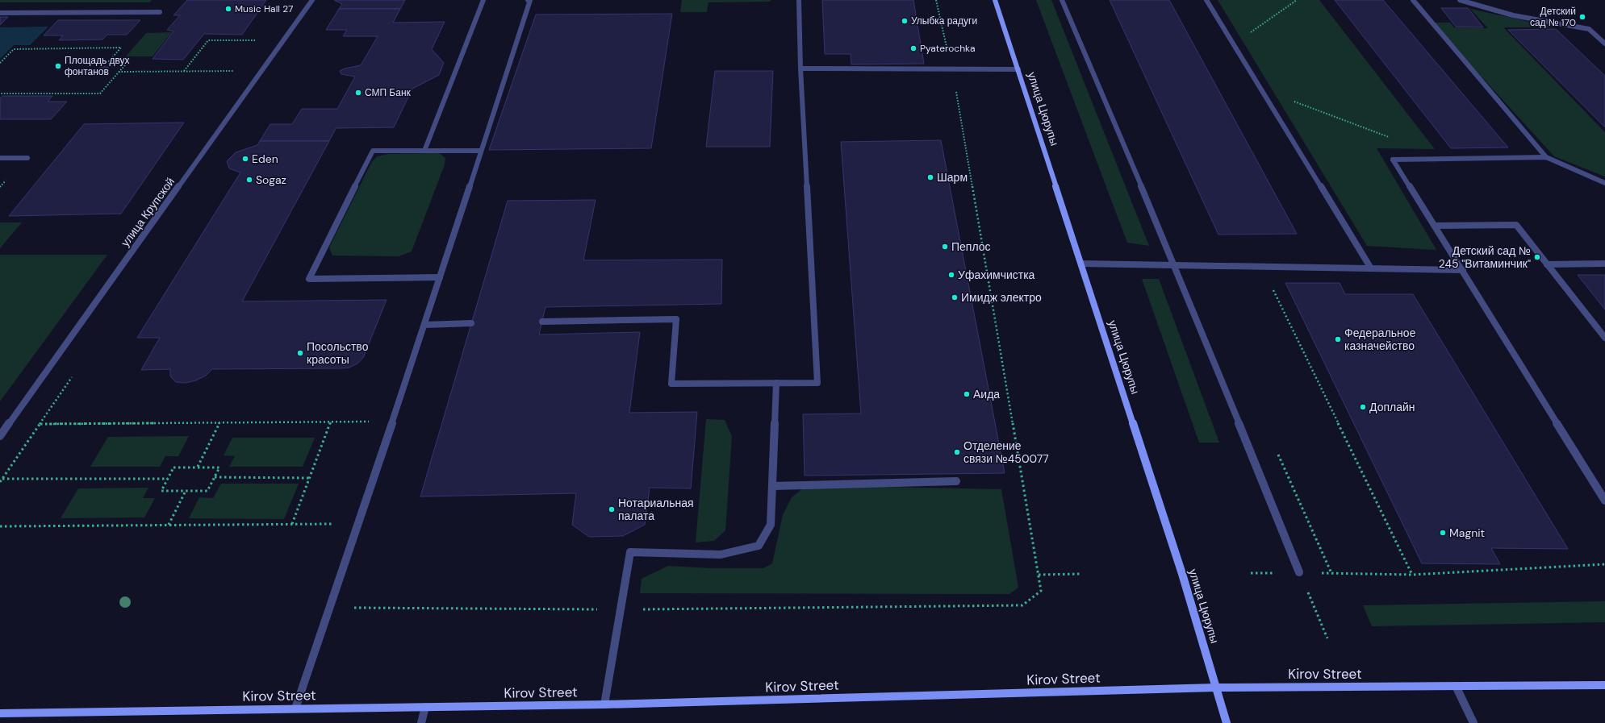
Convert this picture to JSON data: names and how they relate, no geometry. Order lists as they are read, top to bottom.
{
  "streets": {
    "main road": ["улица Цюрупы", "Kirov Street"],
    "street": ["улица Крупской"]
  },
  "crossings": [
    ["улица Цюрупы", "Kirov Street"]
  ],
  "places": [
    "Music Hall 27",
    "Детский сад № 170",
    "Улыбка радуги",
    "Pyaterochka",
    "Площадь двух фонтанов",
    "СМП Банк",
    "Eden",
    "Шарм",
    "Sogaz",
    "Пеплос",
    "Детский сад № 245 \"Витаминчик\"",
    "Уфахимчистка",
    "Имидж электро",
    "Федеральное казначейство",
    "Посольство красоты",
    "Аида",
    "Доплайн",
    "Отделение связи №450077",
    "Нотариальная палата",
    "Magnit"
  ]
}
